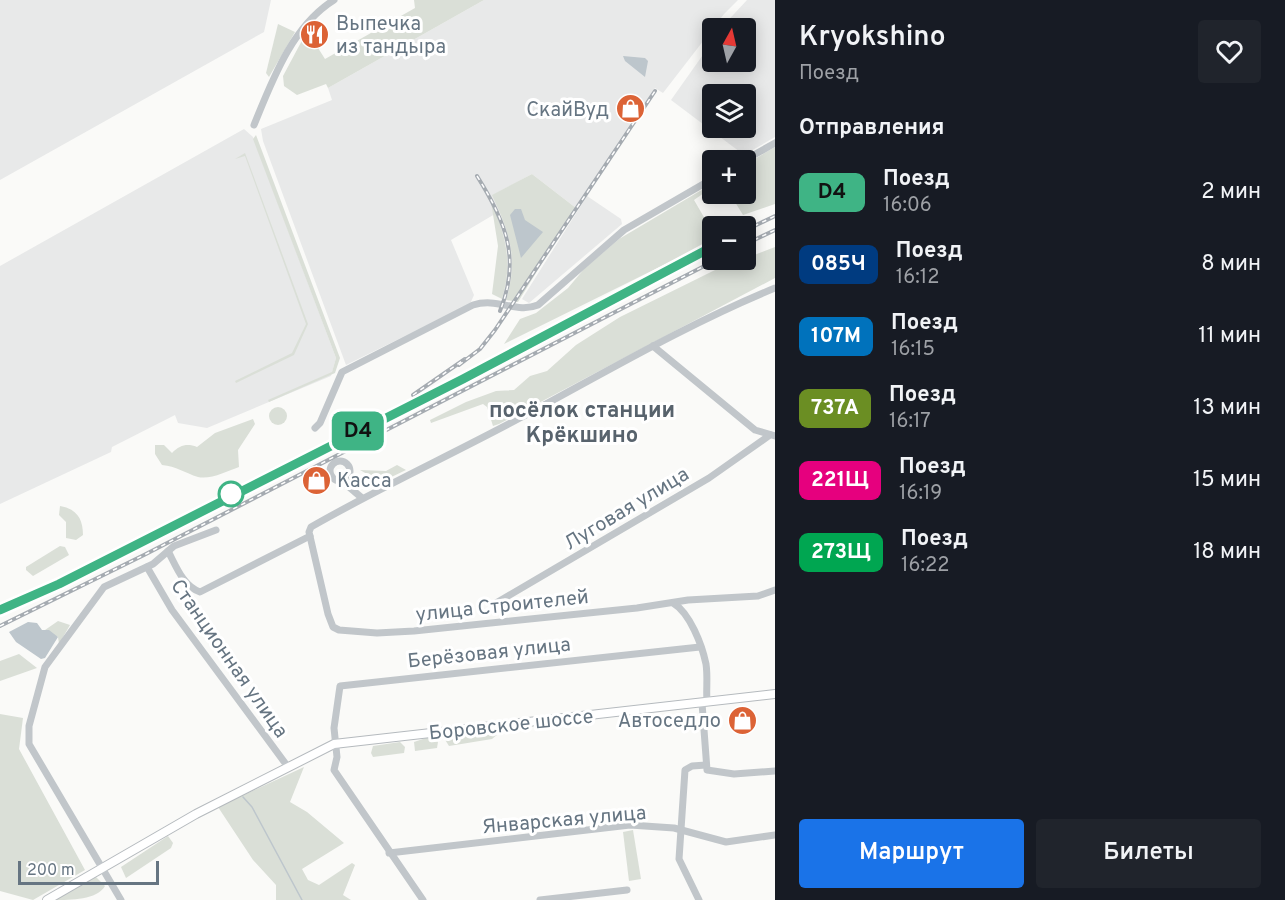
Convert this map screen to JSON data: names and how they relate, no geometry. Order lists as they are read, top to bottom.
{
  "streets": {
    "main road": ["Боровское шоссе"],
    "street": [
      "Луговая улица",
      "улица Строителей",
      "Берёзовая улица",
      "Станционная улица",
      "Январская улица"
    ]
  },
  "crossings": [
    ["Берёзовая улица", "Боровское шоссе"],
    ["Станционная улица", "Боровское шоссе"]
  ],
  "districts": ["посёлок станции Крёкшино"],
  "places": {
    "restaurant": ["Выпечка из тандыра"],
    "shop": ["СкайВуд", "Касса", "Автоседло"]
  },
  "scale_bar": "200 m",
  "north": "top",
  "page": {
    "on_map": "D4",
    "heading": [
      ["Kryokshino", "Поезд"],
      "Отправления"
    ],
    "map_buttons": ["+", "−"],
    "list": [
      {
        "mark": "D4",
        "name": "Поезд",
        "note": "16:06",
        "value": "2 мин"
      },
      {
        "mark": "085Ч",
        "name": "Поезд",
        "note": "16:12",
        "value": "8 мин"
      },
      {
        "mark": "107М",
        "name": "Поезд",
        "note": "16:15",
        "value": "11 мин"
      },
      {
        "mark": "737А",
        "name": "Поезд",
        "note": "16:17",
        "value": "13 мин"
      },
      {
        "mark": "221Щ",
        "name": "Поезд",
        "note": "16:19",
        "value": "15 мин"
      },
      {
        "mark": "273Щ",
        "name": "Поезд",
        "note": "16:22",
        "value": "18 мин"
      }
    ],
    "buttons": ["Маршрут", "Билеты"],
    "scale": "200 m"
  }
}
